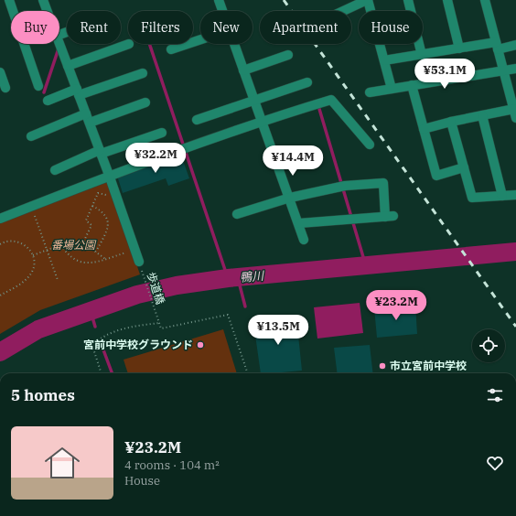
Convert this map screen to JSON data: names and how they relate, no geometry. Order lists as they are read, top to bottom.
{
  "streets": {
    "path": ["歩道橋"]
  },
  "water": ["鴨川"],
  "parks": ["番場公園"],
  "places": ["宮前中学校グラウンド", "市立宮前中学校"],
  "page": {
    "chip": [
      "Buy",
      "Rent",
      "Filters",
      "New",
      "Apartment",
      "House"
    ],
    "price": [
      "¥53.1M",
      "¥32.2M",
      "¥14.4M",
      "¥23.2M",
      "¥13.5M"
    ],
    "heading": "5 homes",
    "list": [
      {
        "name": "¥23.2M",
        "note": "4 rooms · 104 m² · House"
      }
    ]
  }
}
